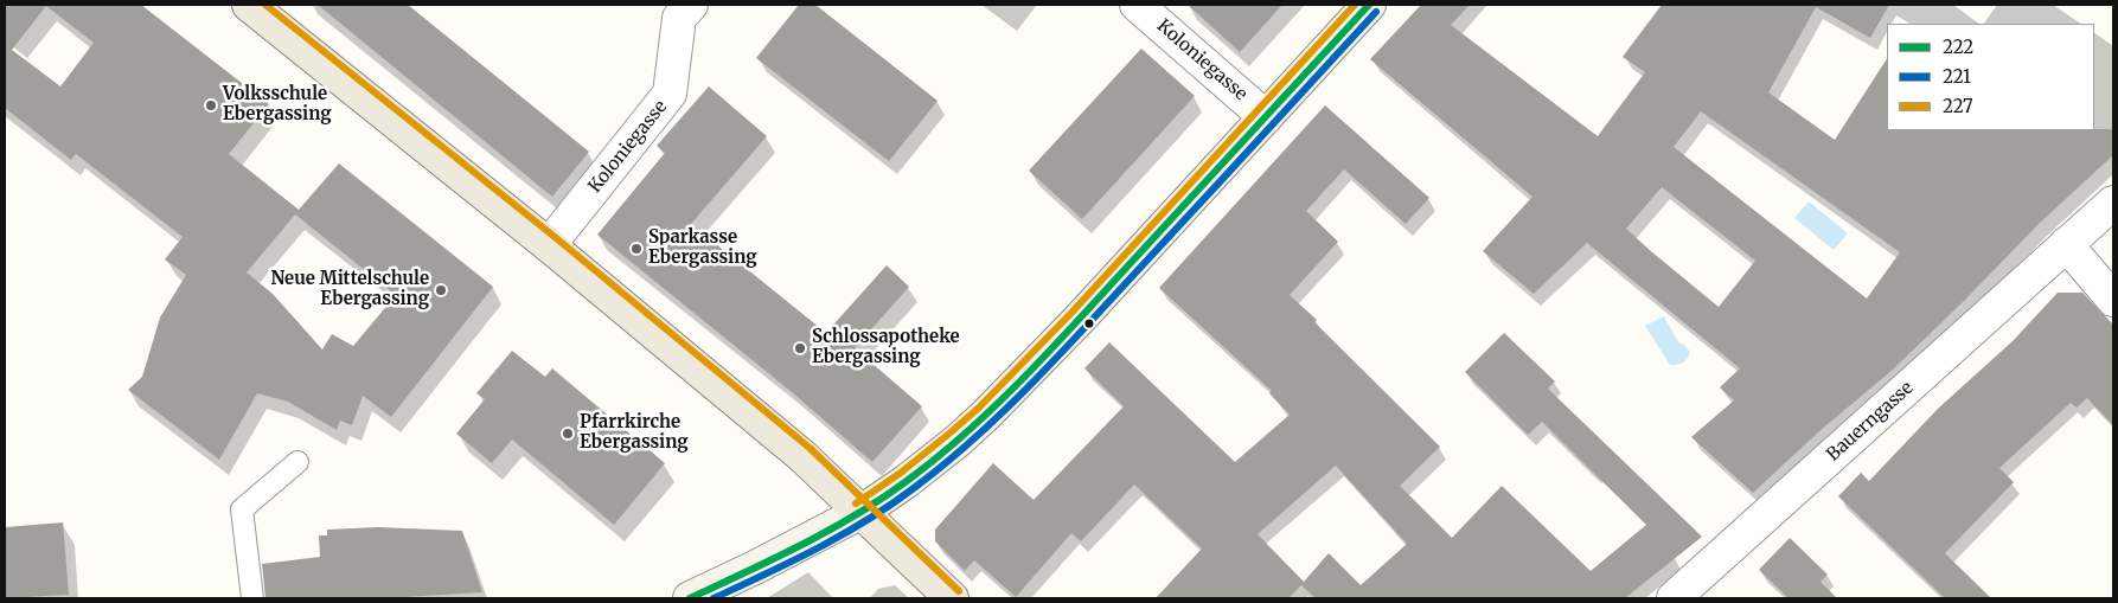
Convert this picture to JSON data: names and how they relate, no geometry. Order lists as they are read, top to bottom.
{
  "streets": {
    "street": ["Koloniegasse", "Bauerngasse"]
  },
  "places": [
    "Volksschule Ebergassing",
    "Sparkasse Ebergassing",
    "Neue Mittelschule Ebergassing",
    "Schlossapotheke Ebergassing",
    "Pfarrkirche Ebergassing"
  ],
  "lines": ["transit line 222", "transit line 227", "transit line 221"],
  "legend": ["222", "221", "227"]
}
